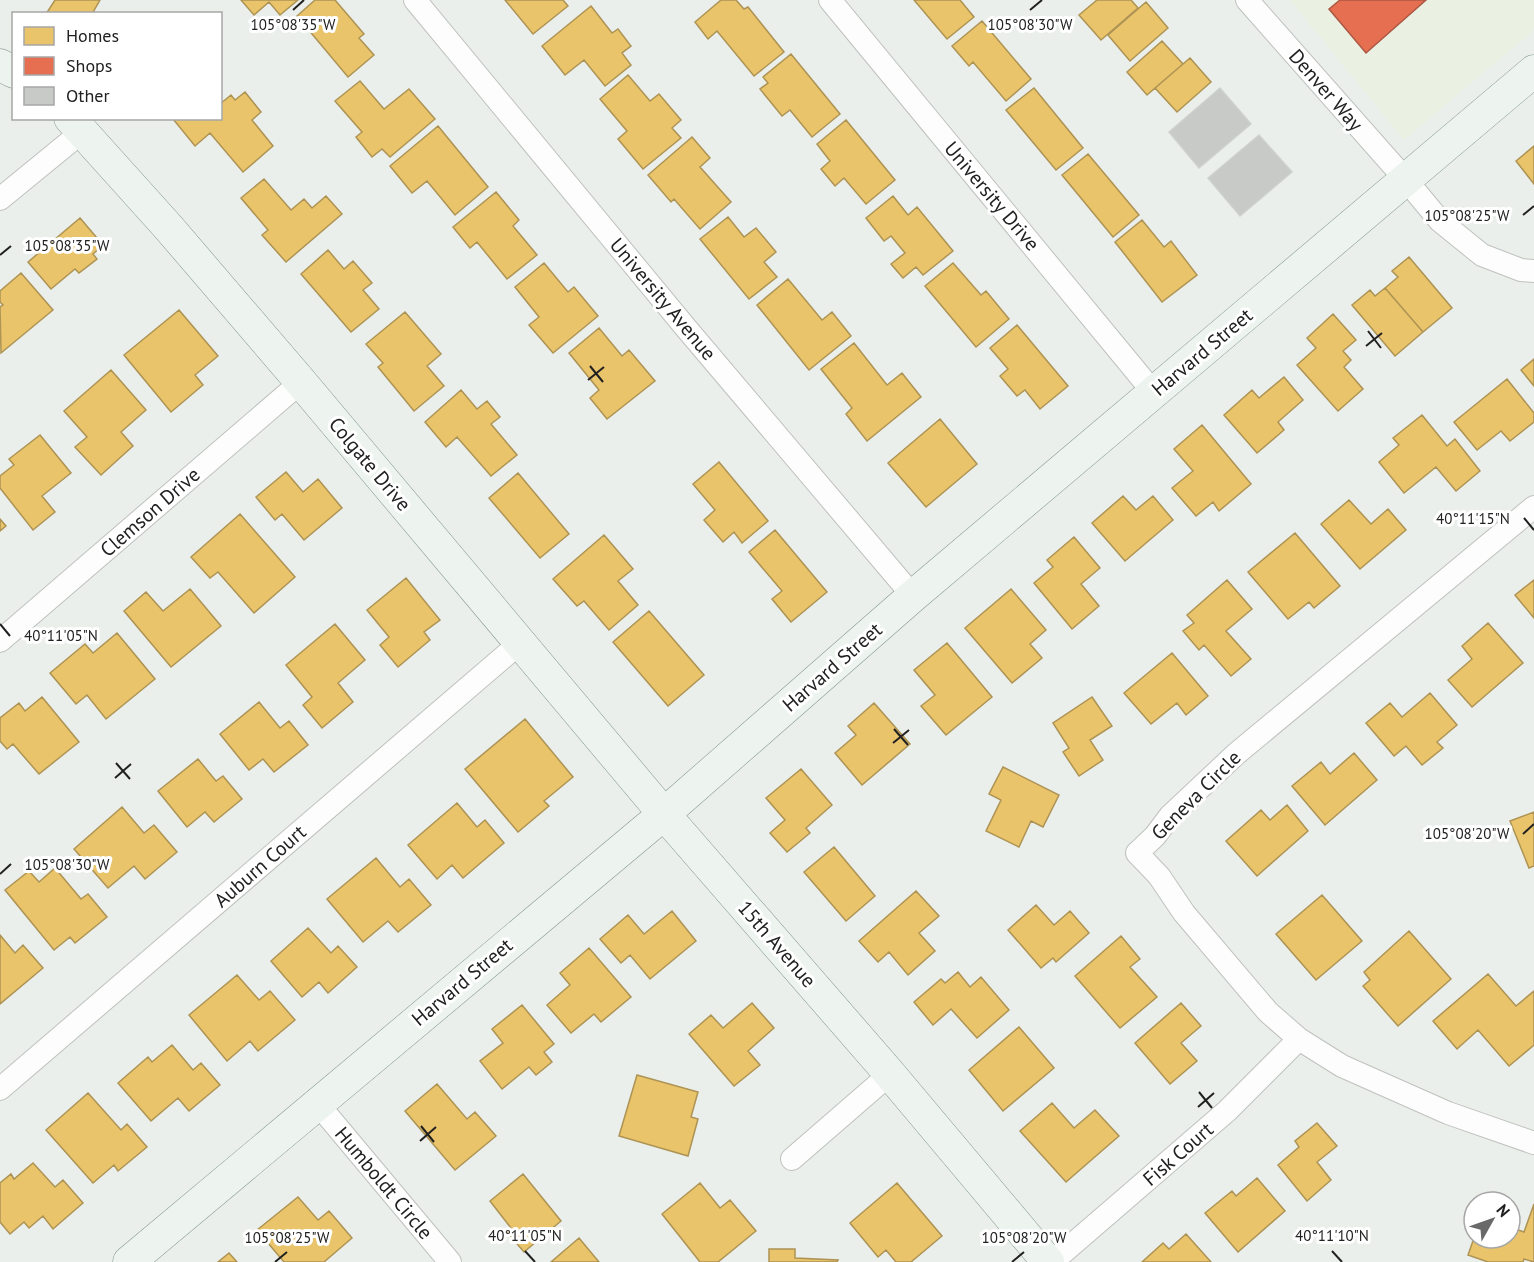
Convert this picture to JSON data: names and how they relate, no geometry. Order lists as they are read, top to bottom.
{
  "streets": {
    "street": [
      "Denver Way",
      "University Drive",
      "University Avenue",
      "Harvard Street",
      "Colgate Drive",
      "Clemson Drive",
      "Geneva Circle",
      "Auburn Court",
      "15th Avenue",
      "Fisk Court",
      "Humboldt Circle"
    ]
  },
  "crossings": [
    ["Denver Way", "Harvard Street"],
    ["University Drive", "Harvard Street"],
    ["University Avenue", "Harvard Street"],
    ["Harvard Street", "Colgate Drive"],
    ["Harvard Street", "15th Avenue"],
    ["Harvard Street", "Humboldt Circle"],
    ["Colgate Drive", "Clemson Drive"],
    ["Colgate Drive", "Auburn Court"],
    ["Colgate Drive", "15th Avenue"],
    ["Geneva Circle", "Fisk Court"],
    ["15th Avenue", "Fisk Court"]
  ],
  "legend": ["Homes", "Shops", "Other"],
  "north": "top right",
  "coordinates": [
    "105°08'35\"W",
    "105°08'30\"W",
    "105°08'25\"W",
    "40°11'15\"N",
    "40°11'05\"N",
    "105°08'20\"W",
    "40°11'10\"N"
  ]
}
